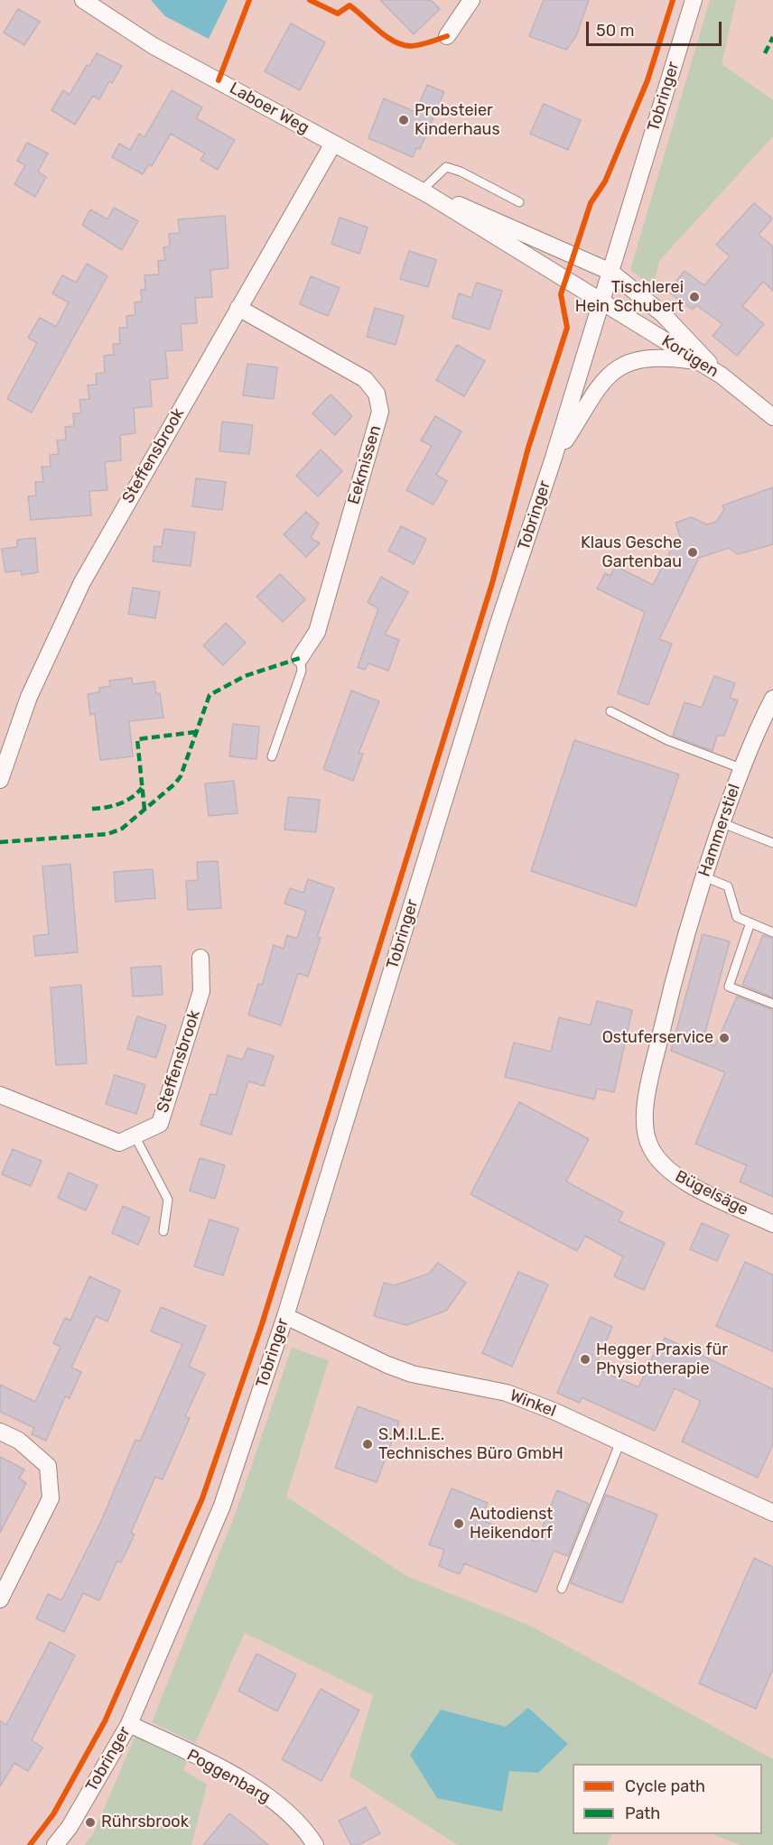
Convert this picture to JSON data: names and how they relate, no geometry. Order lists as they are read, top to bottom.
{
  "streets": {
    "street": [
      "Tobringer",
      "Laboer Weg",
      "Korügen",
      "Steffensbrook",
      "Eekmissen",
      "Hammerstiel",
      "Bügelsäge",
      "Winkel",
      "Poggenbarg"
    ]
  },
  "crossings": [
    ["Tobringer", "Laboer Weg"],
    ["Tobringer", "Korügen"],
    ["Tobringer", "Winkel"],
    ["Tobringer", "Poggenbarg"],
    ["Laboer Weg", "Korügen"],
    ["Laboer Weg", "Steffensbrook"],
    ["Steffensbrook", "Eekmissen"],
    ["Hammerstiel", "Bügelsäge"]
  ],
  "places": [
    "Probsteier Kinderhaus",
    "Tischlerei Hein Schubert",
    "Klaus Gesche Gartenbau",
    "Ostuferservice",
    "Hegger Praxis für Physiotherapie",
    "S.M.I.L.E. Technisches Büro GmbH",
    "Autodienst Heikendorf",
    "Rührsbrook"
  ],
  "legend": ["Cycle path", "Path"],
  "scale_bar": "50 m"
}
